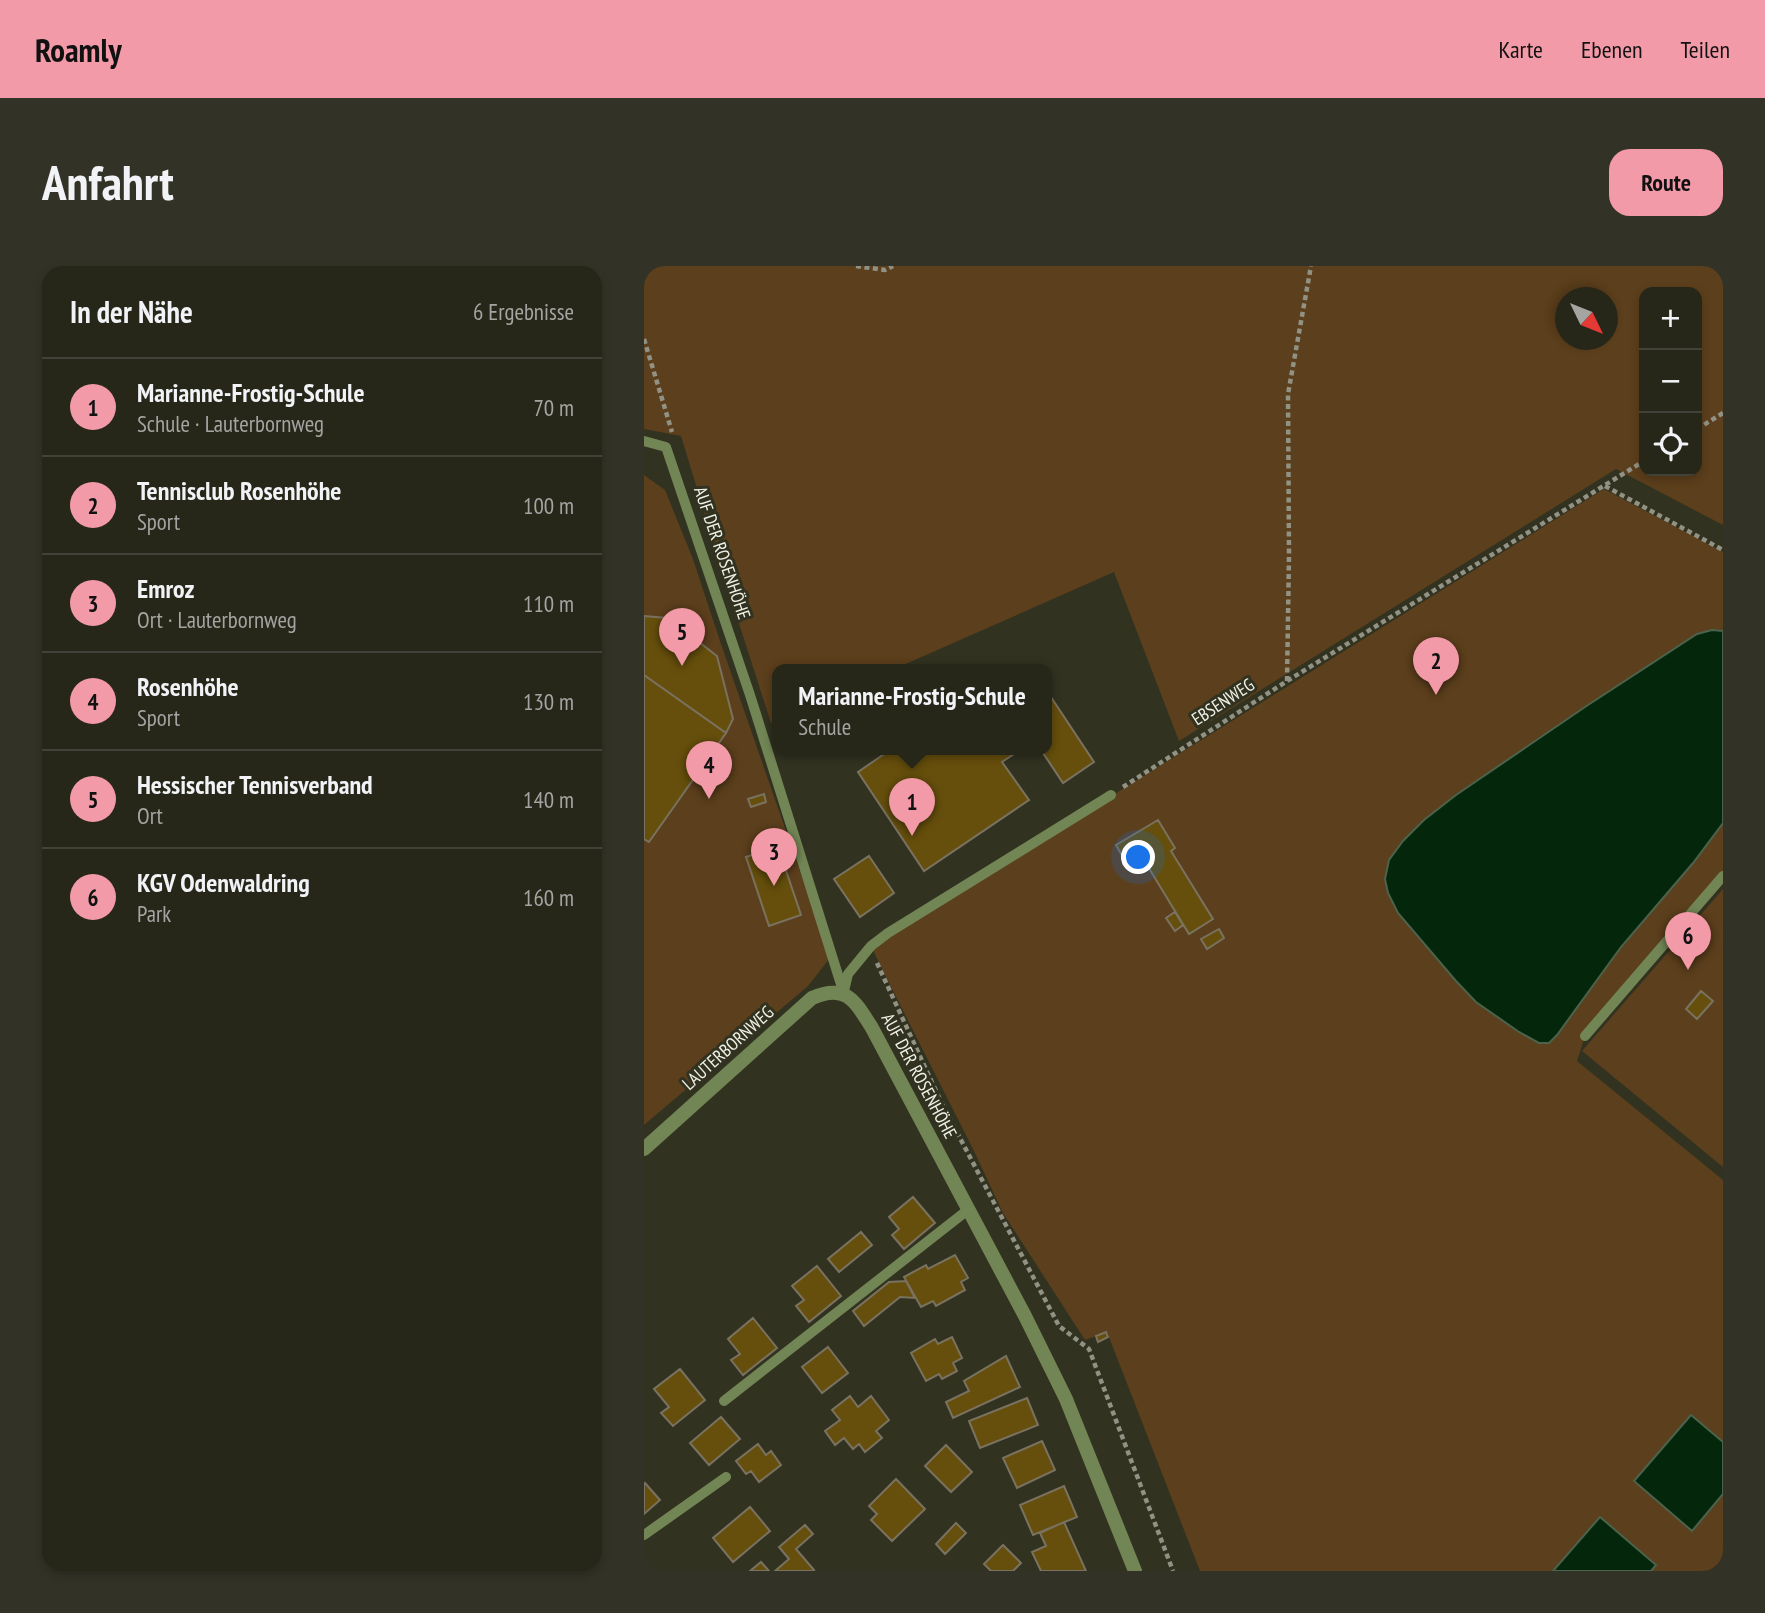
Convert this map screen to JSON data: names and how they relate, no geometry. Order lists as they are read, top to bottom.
{
  "streets": {
    "street": ["AUF DER ROSENHÖHE", "LAUTERBORNWEG"],
    "path": ["EBSENWEG"]
  },
  "crossings": [
    ["AUF DER ROSENHÖHE", "LAUTERBORNWEG"]
  ],
  "north": "bottom right",
  "page": {
    "header": "Roamly",
    "nav": ["Karte", "Ebenen", "Teilen"],
    "buttons": "Route",
    "title": "Anfahrt",
    "heading": ["In der Nähe", "6 Ergebnisse"],
    "map_buttons": ["+", "−"],
    "list": [
      {
        "mark": "1",
        "name": "Marianne-Frostig-Schule",
        "note": "Schule · Lauterbornweg",
        "value": "70 m"
      },
      {
        "mark": "2",
        "name": "Tennisclub Rosenhöhe",
        "note": "Sport",
        "value": "100 m"
      },
      {
        "mark": "3",
        "name": "Emroz",
        "note": "Ort · Lauterbornweg",
        "value": "110 m"
      },
      {
        "mark": "4",
        "name": "Rosenhöhe",
        "note": "Sport",
        "value": "130 m"
      },
      {
        "mark": "5",
        "name": "Hessischer Tennisverband",
        "note": "Ort",
        "value": "140 m"
      },
      {
        "mark": "6",
        "name": "KGV Odenwaldring",
        "note": "Park",
        "value": "160 m"
      }
    ],
    "pins": [
      "5",
      "2",
      "4",
      "1",
      "3",
      "6"
    ],
    "popup": ["Marianne-Frostig-Schule", "Schule"]
  }
}
